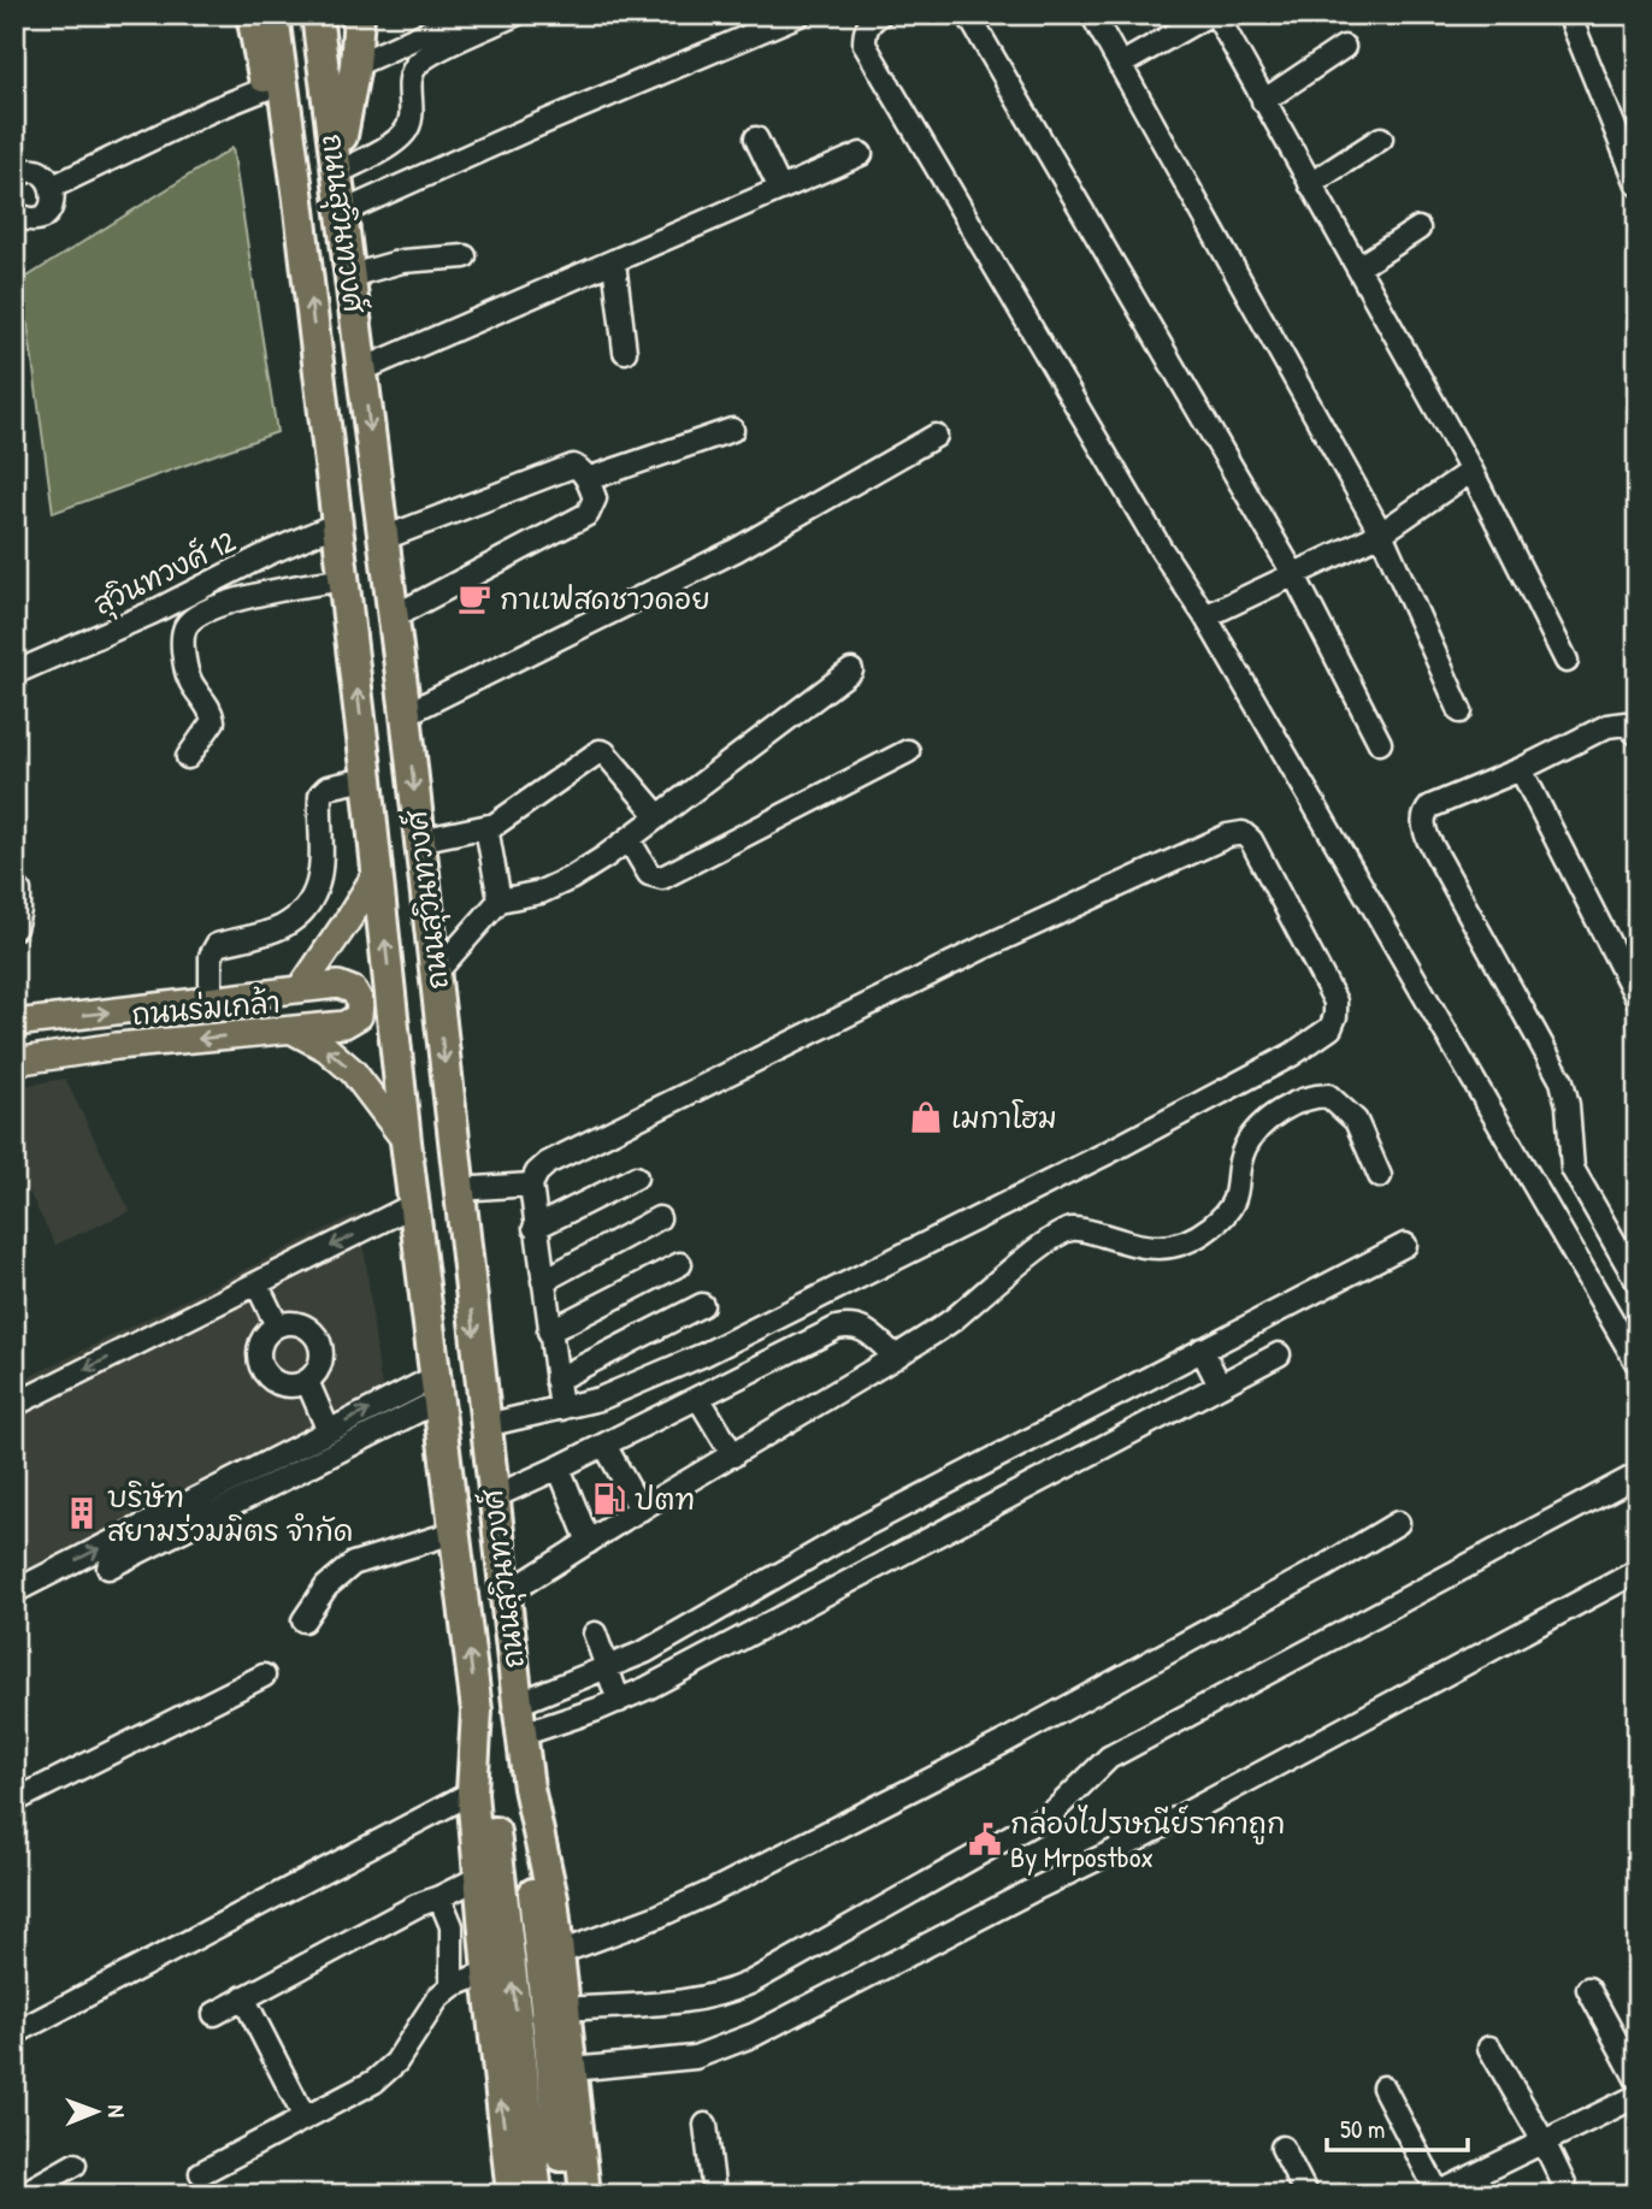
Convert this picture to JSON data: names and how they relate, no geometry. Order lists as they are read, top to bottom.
{
  "streets": {
    "highway": ["ถนนสุวินทวงศ์"],
    "main road": ["ถนนร่มเกล้า"],
    "street": ["สุวินทวงศ์ 12"]
  },
  "crossings": [
    ["ถนนสุวินทวงศ์", "สุวินทวงศ์ 12"],
    ["ถนนสุวินทวงศ์", "ถนนร่มเกล้า"]
  ],
  "places": {
    "cafe": ["กาแฟสดชาวดอย"],
    "shop": ["เมกาโฮม"],
    "fuel station": ["ปตท"],
    "building": ["บริษัท สยามร่วมมิตร จำกัด"],
    "public building": ["กล่องไปรษณีย์ราคาถูก By Mrpostbox"]
  },
  "scale_bar": "50 m",
  "north": "right"
}
